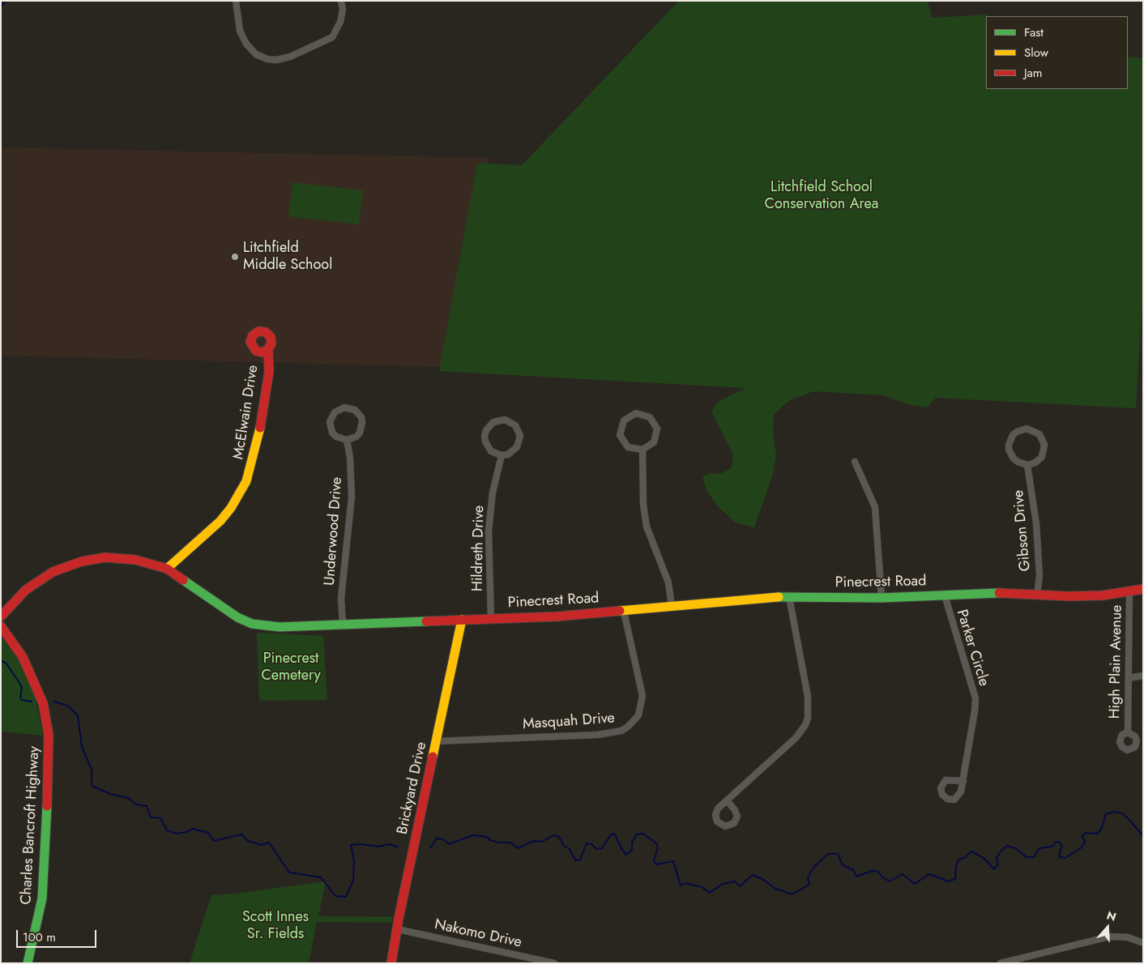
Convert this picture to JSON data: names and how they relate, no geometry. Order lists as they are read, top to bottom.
{
  "streets": {
    "street": [
      "McElwain Drive",
      "Gibson Drive",
      "Underwood Drive",
      "Hildreth Drive",
      "Pinecrest Road",
      "Parker Circle",
      "High Plain Avenue",
      "Masquah Drive",
      "Brickyard Drive",
      "Charles Bancroft Highway",
      "Nakomo Drive"
    ]
  },
  "crossings": [
    ["McElwain Drive", "Pinecrest Road"],
    ["Gibson Drive", "Pinecrest Road"],
    ["Underwood Drive", "Pinecrest Road"],
    ["Hildreth Drive", "Pinecrest Road"],
    ["Pinecrest Road", "Parker Circle"],
    ["Pinecrest Road", "High Plain Avenue"],
    ["Pinecrest Road", "Masquah Drive"],
    ["Pinecrest Road", "Brickyard Drive"],
    ["Masquah Drive", "Brickyard Drive"],
    ["Brickyard Drive", "Nakomo Drive"]
  ],
  "parks": ["Litchfield School Conservation Area", "Pinecrest Cemetery", "Scott Innes Sr. Fields"],
  "places": ["Litchfield Middle School"],
  "legend": ["Fast", "Slow", "Jam"],
  "scale_bar": "100 m",
  "north": "top"
}
